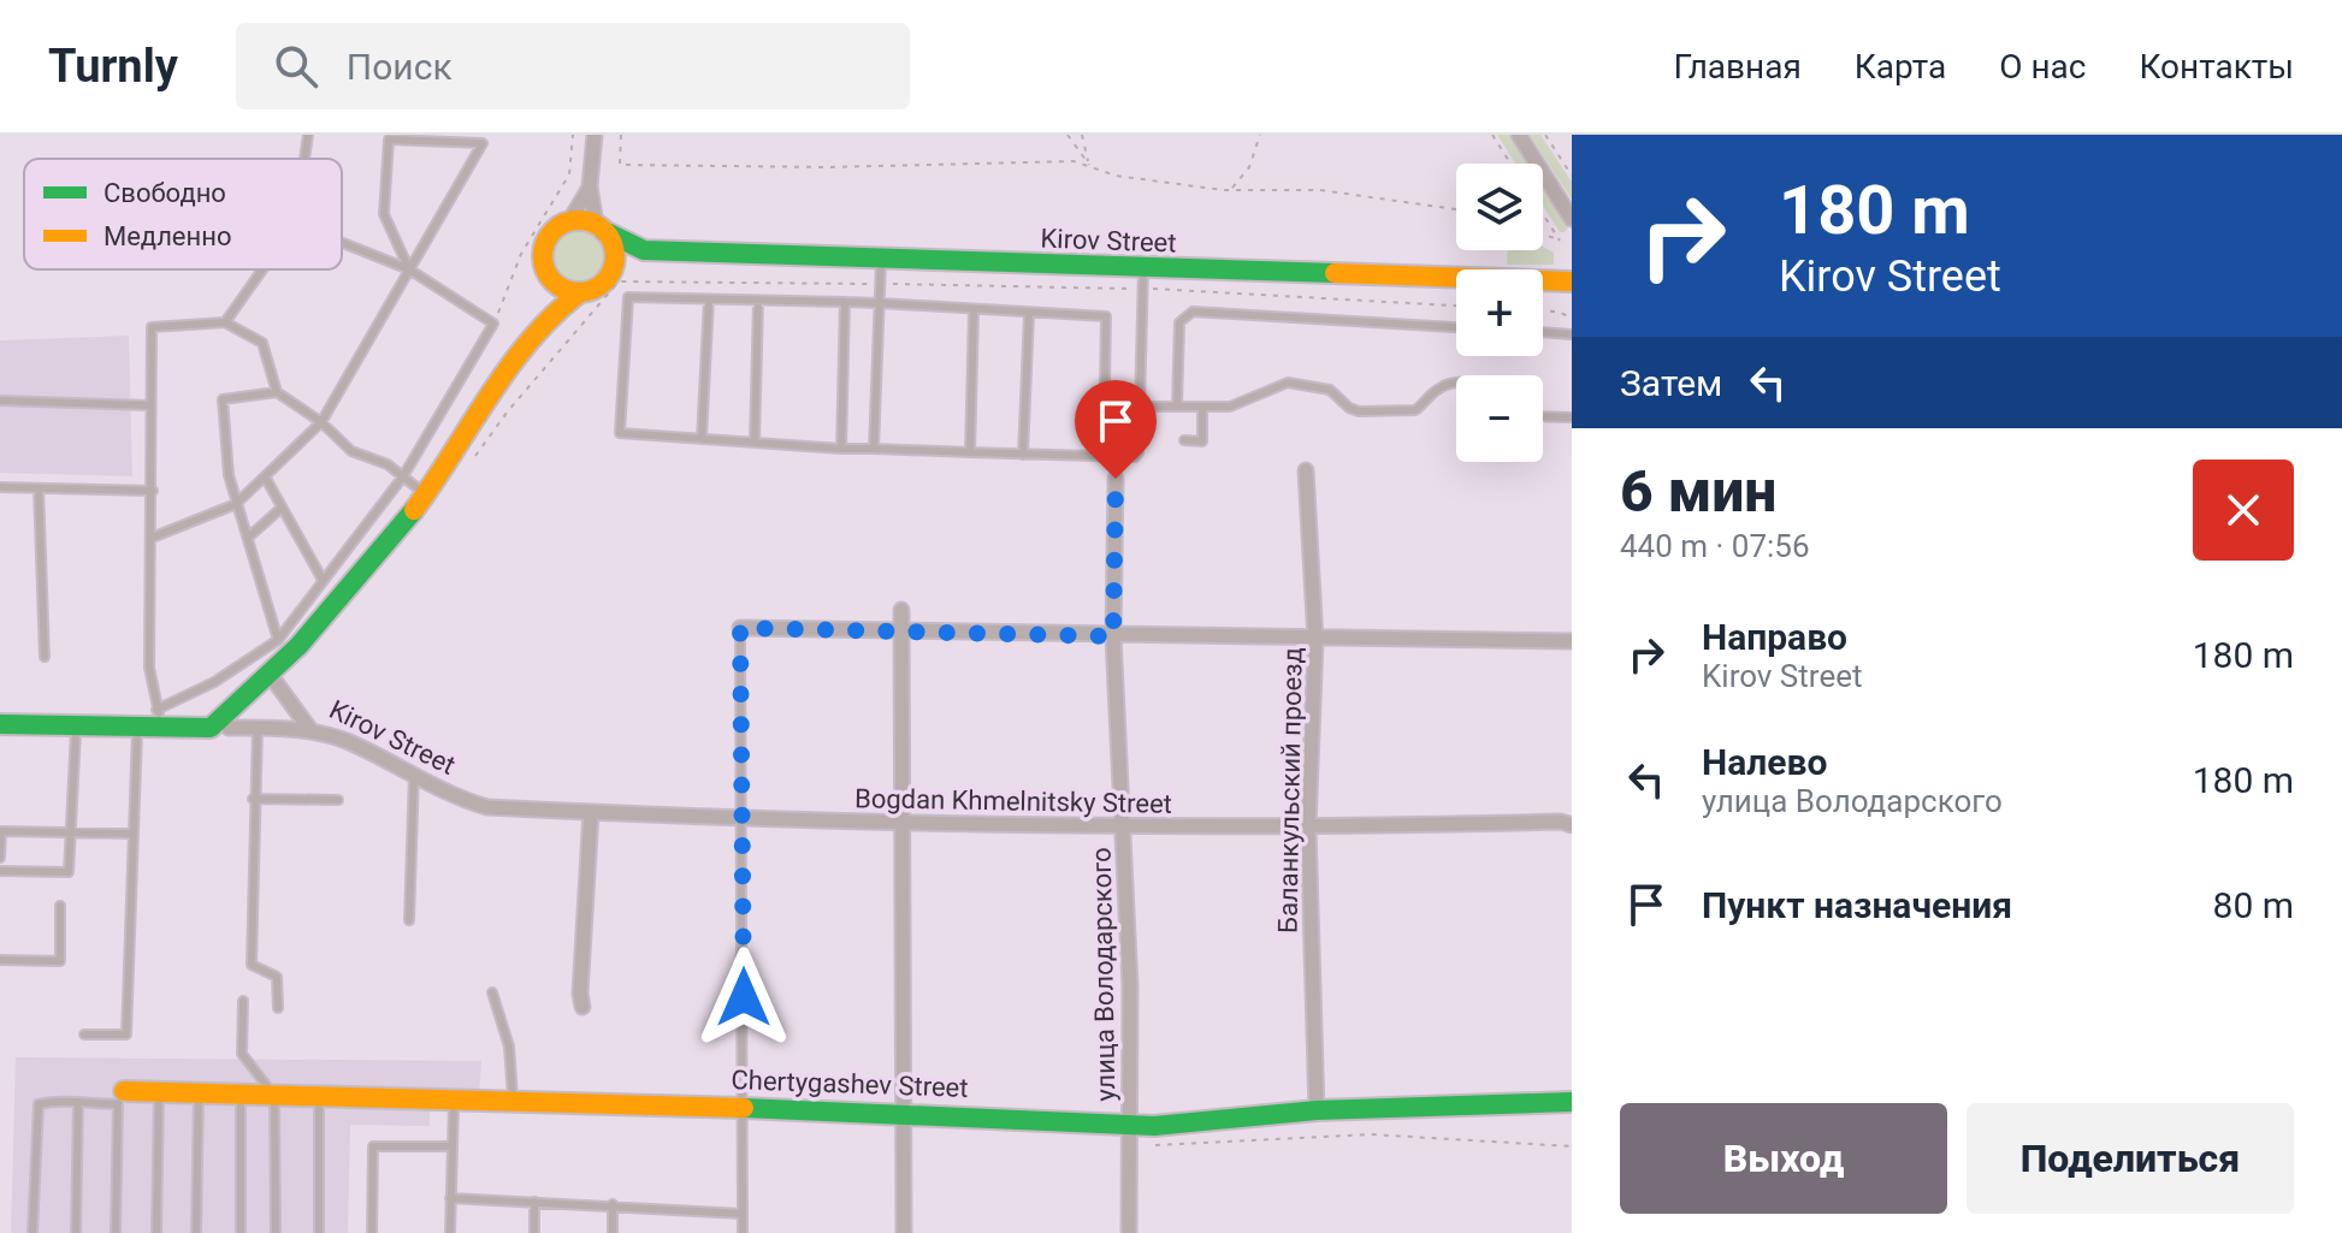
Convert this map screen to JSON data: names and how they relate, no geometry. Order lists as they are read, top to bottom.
{
  "streets": {
    "main road": ["Kirov Street", "Chertygashev Street"],
    "street": ["Баланкульский проезд", "Bogdan Khmelnitsky Street", "улица Володарского"]
  },
  "crossings": [
    ["Kirov Street", "Bogdan Khmelnitsky Street"],
    ["Баланкульский проезд", "Bogdan Khmelnitsky Street"],
    ["Баланкульский проезд", "Chertygashev Street"],
    ["Bogdan Khmelnitsky Street", "улица Володарского"],
    ["улица Володарского", "Chertygashev Street"]
  ],
  "legend": ["Свободно", "Медленно"],
  "page": {
    "header": "Turnly",
    "search": "Поиск",
    "nav": [
      "Главная",
      "Карта",
      "О нас",
      "Контакты"
    ],
    "turn": ["180 m", "Kirov Street"],
    "map_buttons": ["+", "−"],
    "then": "Затем",
    "heading": ["6 мин", "440 m · 07:56"],
    "list": [
      {
        "name": "Направо",
        "note": "Kirov Street",
        "value": "180 m"
      },
      {
        "name": "Налево",
        "note": "улица Володарского",
        "value": "180 m"
      },
      {
        "name": "Пункт назначения",
        "value": "80 m"
      }
    ],
    "buttons": ["Выход", "Поделиться"]
  }
}
